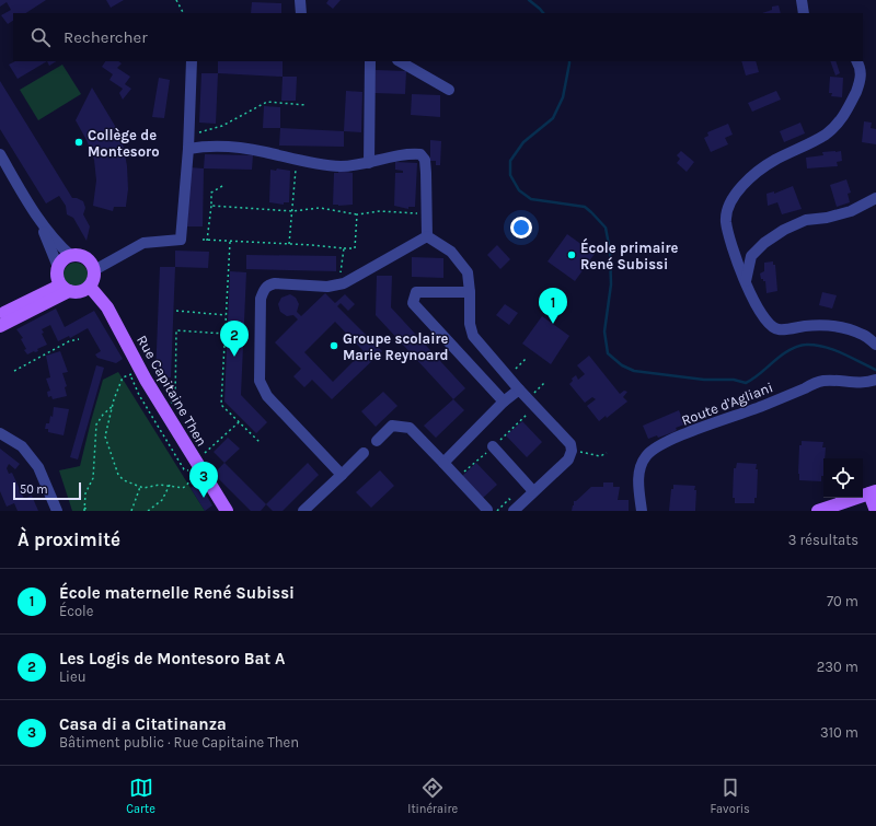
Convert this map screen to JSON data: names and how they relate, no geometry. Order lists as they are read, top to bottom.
{
  "streets": {
    "main road": ["Rue Capitaine Then"],
    "street": ["Route d'Agliani"]
  },
  "places": ["Collège de Montesoro", "École primaire René Subissi", "Groupe scolaire Marie Reynoard"],
  "scale_bar": "50 m",
  "page": {
    "search": "Rechercher",
    "pins": ["1", "2", "3"],
    "scale": "50 m",
    "heading": ["À proximité", "3 résultats"],
    "list": [
      {
        "mark": "1",
        "name": "École maternelle René Subissi",
        "note": "École",
        "value": "70 m"
      },
      {
        "mark": "2",
        "name": "Les Logis de Montesoro Bat A",
        "note": "Lieu",
        "value": "230 m"
      },
      {
        "mark": "3",
        "name": "Casa di a Citatinanza",
        "note": "Bâtiment public · Rue Capitaine Then",
        "value": "310 m"
      }
    ],
    "nav": ["Carte", "Itinéraire", "Favoris"]
  }
}
